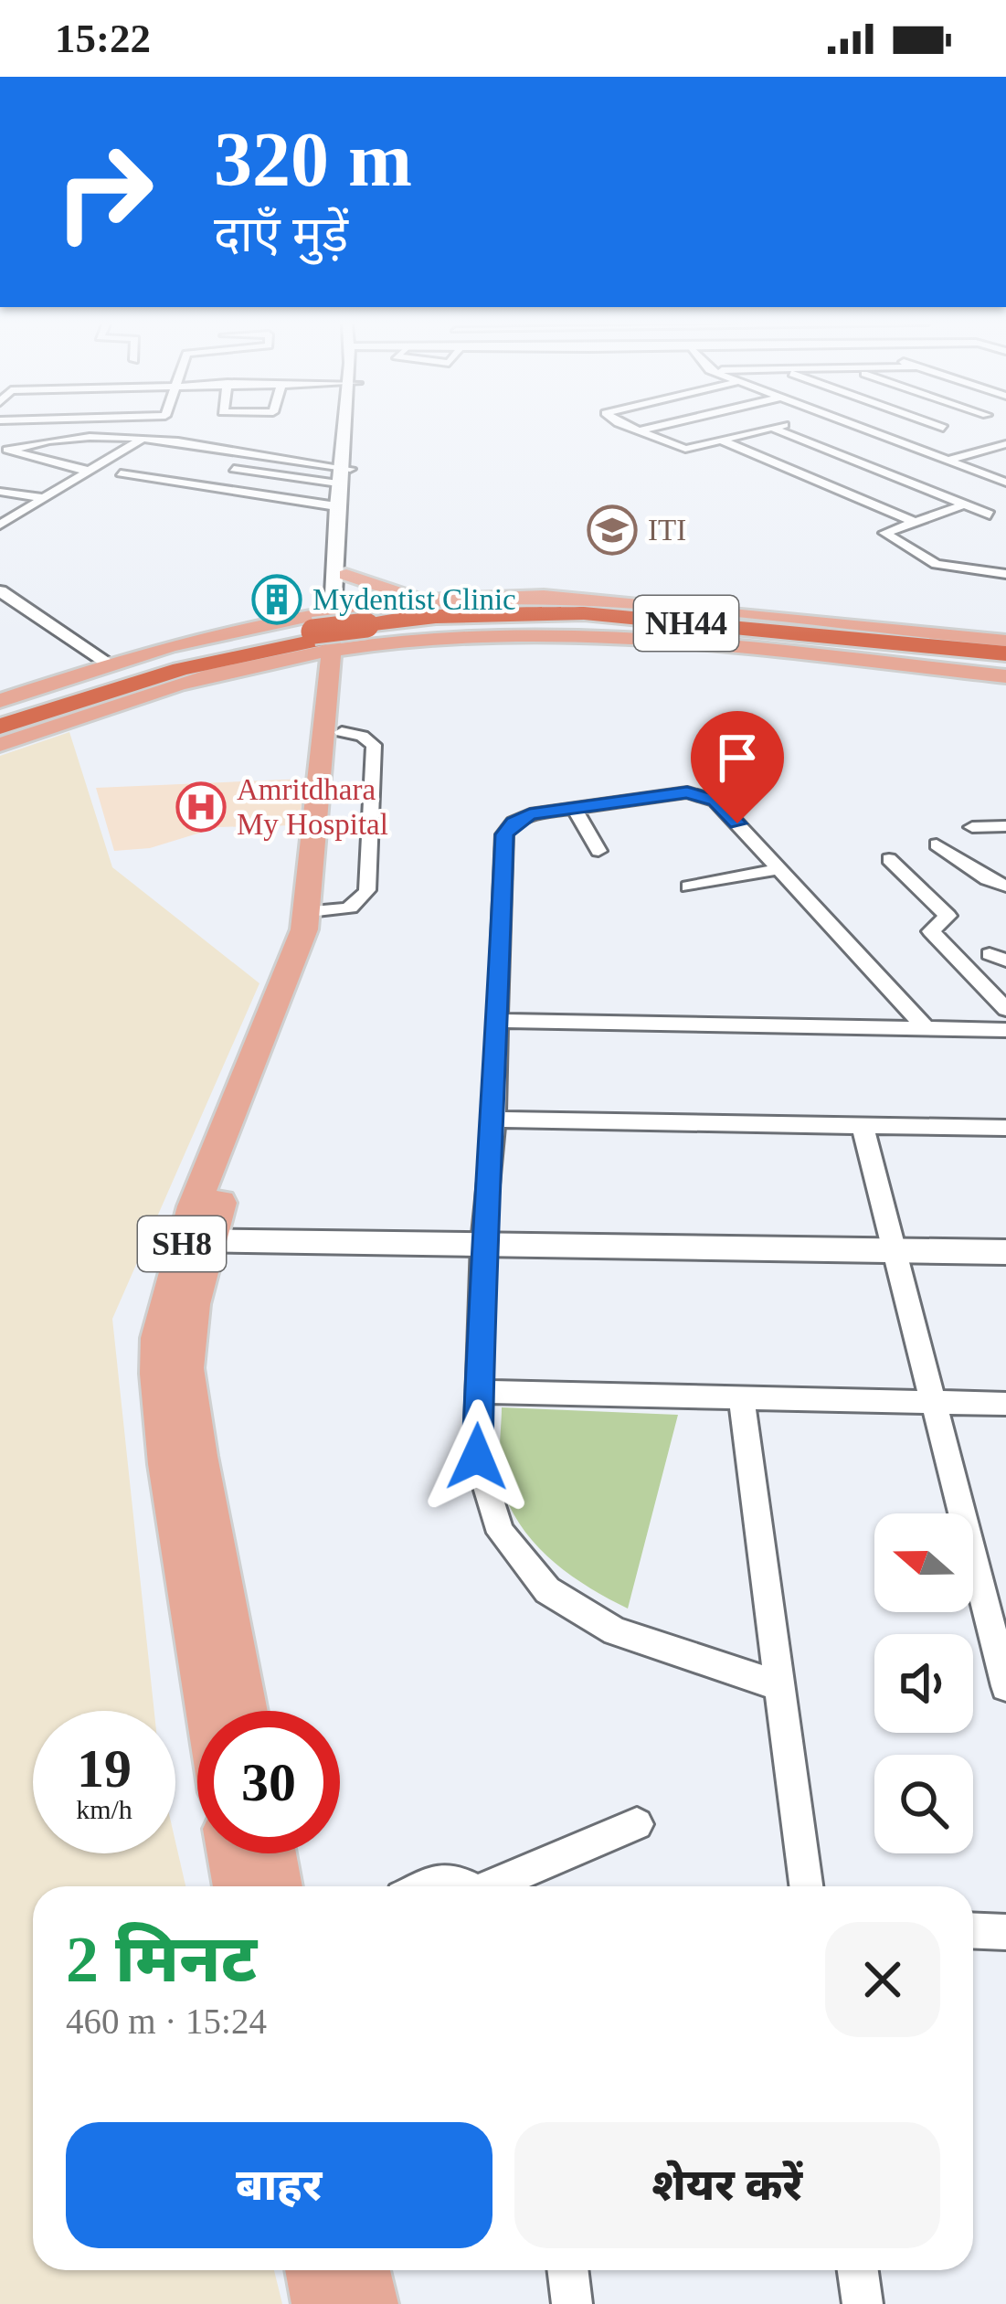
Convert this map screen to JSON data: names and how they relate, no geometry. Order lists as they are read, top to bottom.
{
  "streets": {
    "highway": ["NH44"],
    "main road": ["SH8"]
  },
  "crossings": [
    ["NH44", "SH8"]
  ],
  "places": {
    "school or university": ["ITI"],
    "building": ["Mydentist Clinic"],
    "hospital": ["Amritdhara My Hospital"]
  },
  "north": "left",
  "page": {
    "status": "15:22",
    "turn": ["320 m", "दाएँ मुड़ें"],
    "speed": "19 km/h",
    "limit": "30",
    "heading": ["2 मिनट", "460 m · 15:24"],
    "buttons": ["बाहर", "शेयर करें"]
  }
}
